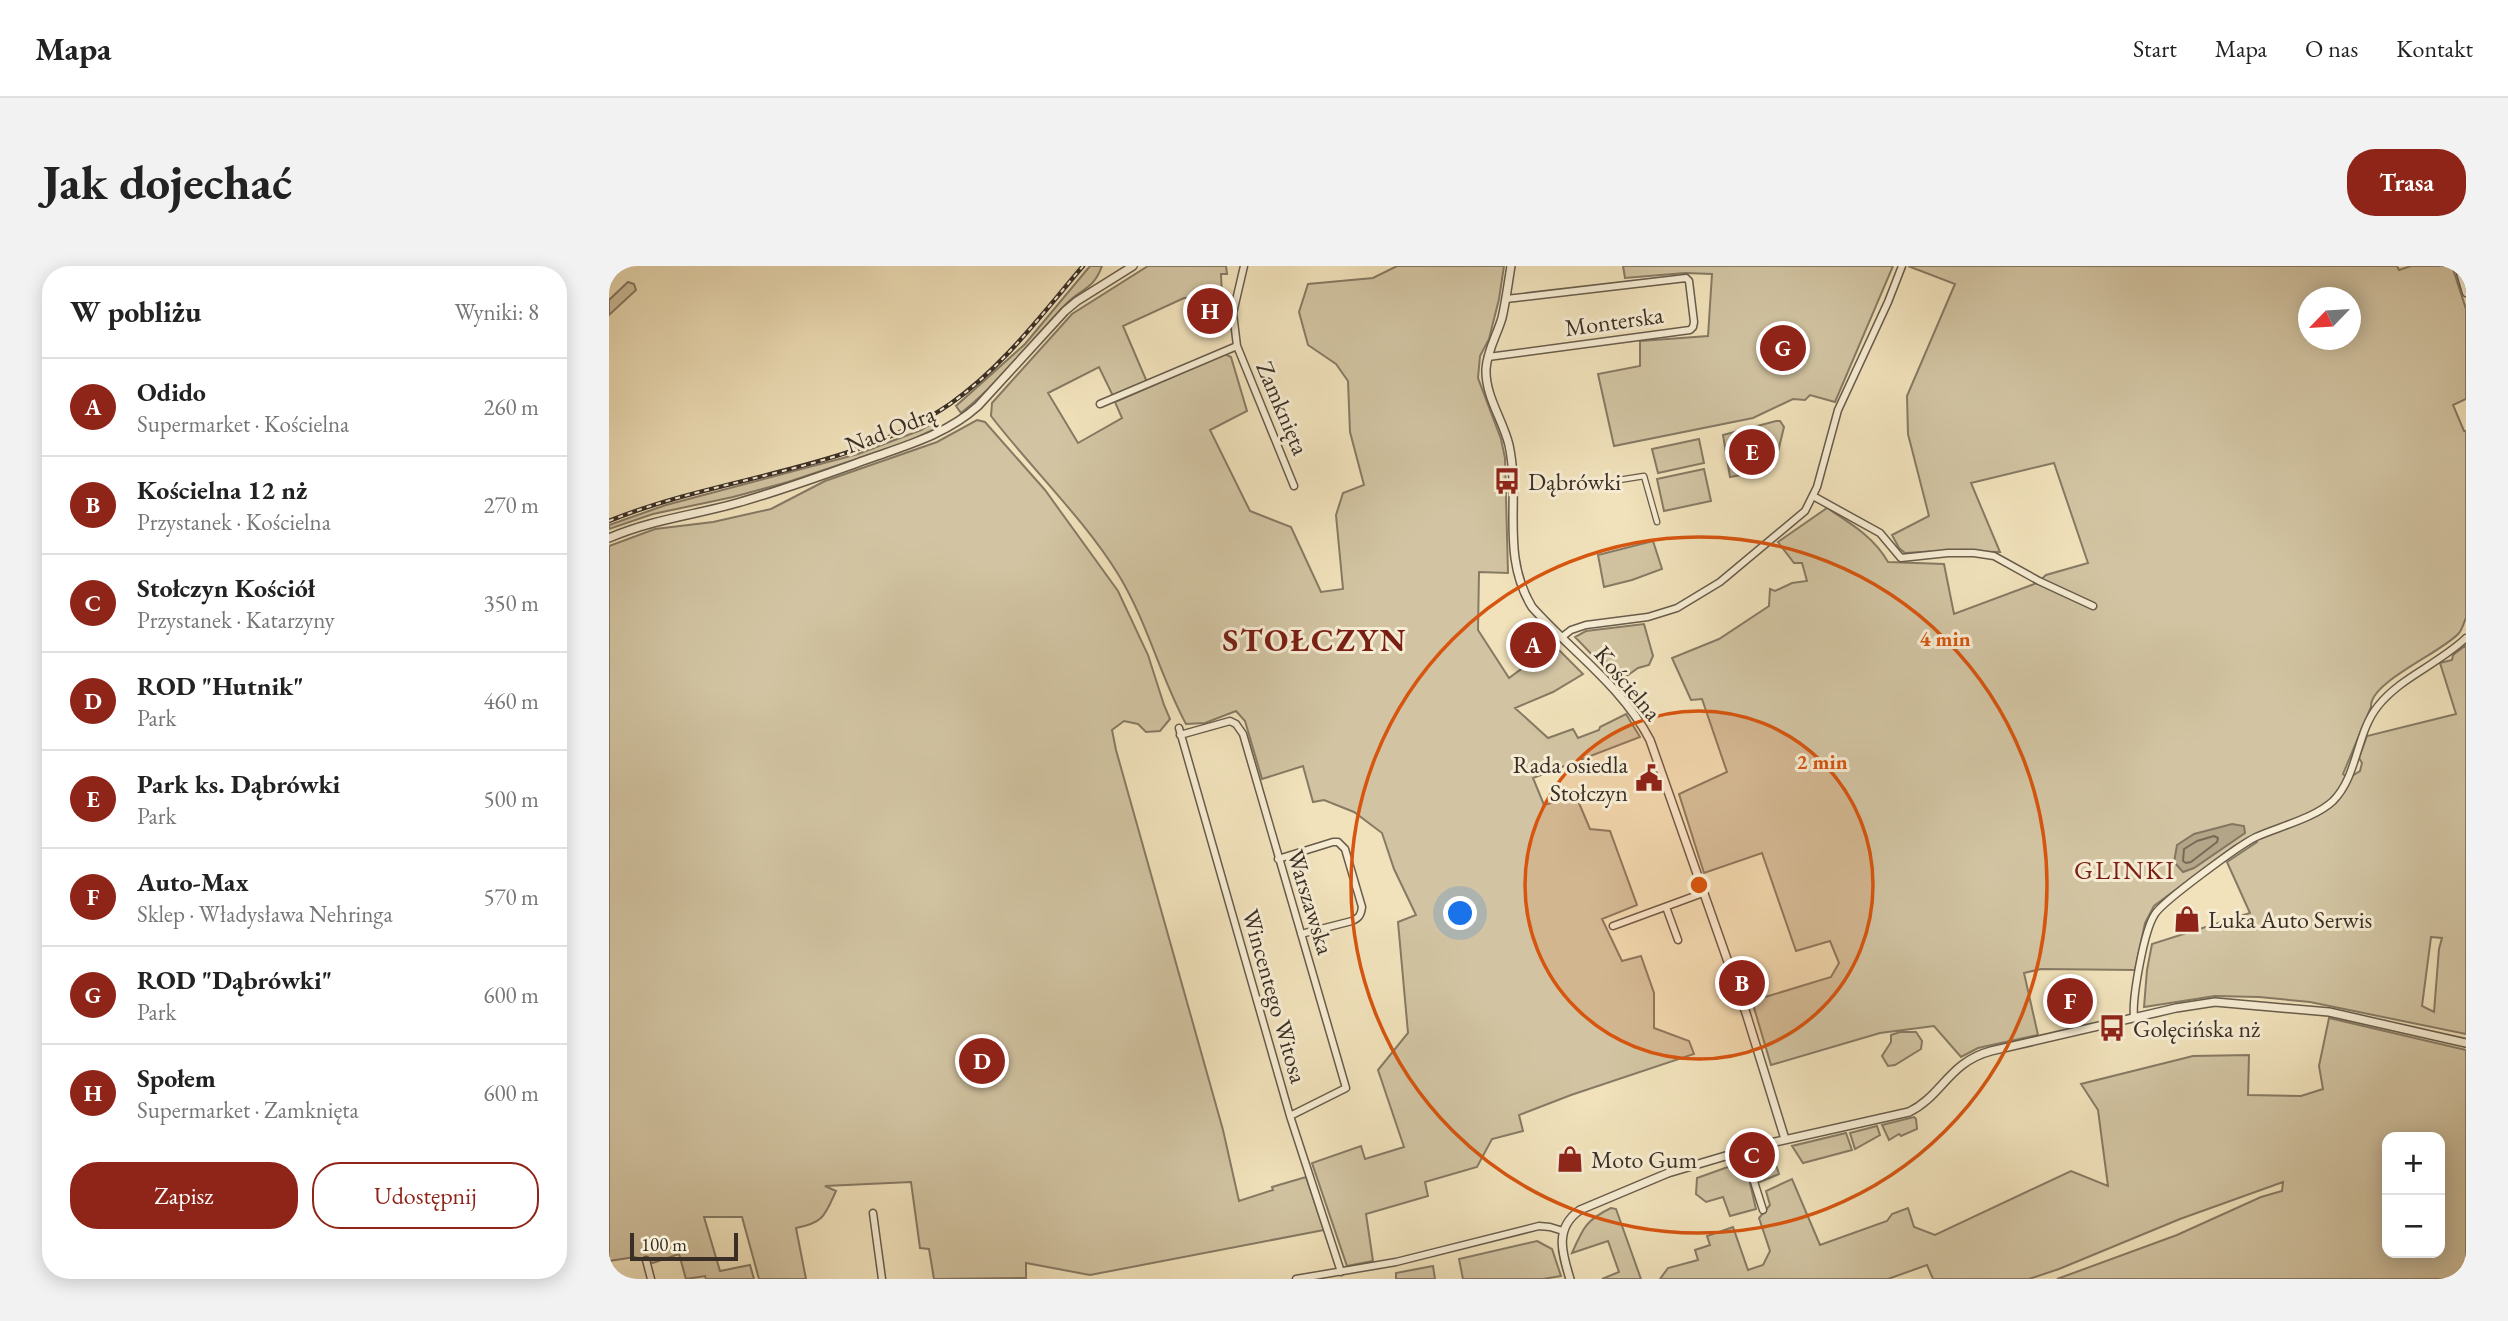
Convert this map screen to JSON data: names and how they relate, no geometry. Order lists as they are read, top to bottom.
{
  "streets": {
    "street": [
      "Monterska",
      "Zamknięta",
      "Nad Odrą",
      "Kościelna",
      "Warszawska",
      "Wincentego Witosa"
    ]
  },
  "crossings": [
    ["Monterska", "Kościelna"],
    ["Warszawska", "Wincentego Witosa"]
  ],
  "districts": ["STOŁCZYN", "GLINKI"],
  "places": {
    "bus stop": ["Dąbrówki", "Golęcińska nż"],
    "public building": ["Rada osiedla Stołczyn"],
    "shop": ["Luka Auto Serwis", "Moto Gum"]
  },
  "scale_bar": "100 m",
  "north": "bottom left",
  "page": {
    "header": "Mapa",
    "nav": [
      "Start",
      "Mapa",
      "O nas",
      "Kontakt"
    ],
    "buttons": [
      "Trasa",
      ["Zapisz", "Udostępnij"]
    ],
    "title": "Jak dojechać",
    "heading": ["W pobliżu", "Wyniki: 8"],
    "pins": [
      "H",
      "G",
      "E",
      "A",
      "B",
      "F",
      "D",
      "C"
    ],
    "list": [
      {
        "mark": "A",
        "name": "Odido",
        "note": "Supermarket · Kościelna",
        "value": "260 m"
      },
      {
        "mark": "B",
        "name": "Kościelna 12 nż",
        "note": "Przystanek · Kościelna",
        "value": "270 m"
      },
      {
        "mark": "C",
        "name": "Stołczyn Kościół",
        "note": "Przystanek · Katarzyny",
        "value": "350 m"
      },
      {
        "mark": "D",
        "name": "ROD \"Hutnik\"",
        "note": "Park",
        "value": "460 m"
      },
      {
        "mark": "E",
        "name": "Park ks. Dąbrówki",
        "note": "Park",
        "value": "500 m"
      },
      {
        "mark": "F",
        "name": "Auto-Max",
        "note": "Sklep · Władysława Nehringa",
        "value": "570 m"
      },
      {
        "mark": "G",
        "name": "ROD \"Dąbrówki\"",
        "note": "Park",
        "value": "600 m"
      },
      {
        "mark": "H",
        "name": "Społem",
        "note": "Supermarket · Zamknięta",
        "value": "600 m"
      }
    ],
    "map_buttons": ["+", "−"],
    "scale": "100 m"
  },
  "rings": ["4 min", "2 min"]
}
